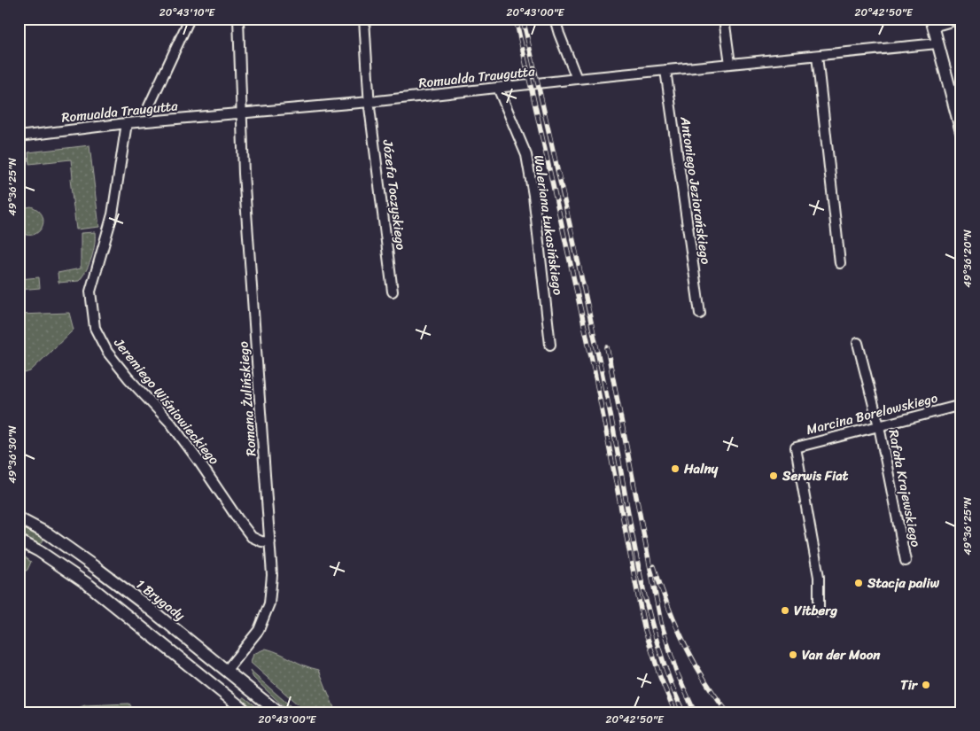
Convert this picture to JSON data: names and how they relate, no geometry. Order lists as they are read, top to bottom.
{
  "streets": {
    "street": [
      "Romualda Traugutta",
      "Antoniego Jeziorańskiego",
      "Józefa Toczyskiego",
      "Waleriana Łukasińskiego",
      "Romana Żulińskiego",
      "Jeremiego Wiśniowieckiego",
      "Marcina Borelowskiego",
      "Rafała Krajewskiego",
      "1 Brygady"
    ]
  },
  "crossings": [
    ["Romualda Traugutta", "Antoniego Jeziorańskiego"],
    ["Romualda Traugutta", "Józefa Toczyskiego"],
    ["Romualda Traugutta", "Waleriana Łukasińskiego"],
    ["Romualda Traugutta", "Romana Żulińskiego"],
    ["Romualda Traugutta", "Jeremiego Wiśniowieckiego"],
    ["Romana Żulińskiego", "Jeremiego Wiśniowieckiego"],
    ["Romana Żulińskiego", "1 Brygady"],
    ["Marcina Borelowskiego", "Rafała Krajewskiego"]
  ],
  "places": [
    "Halny",
    "Serwis Fiat",
    "Stacja paliw",
    "Vitberg",
    "Van der Moon",
    "Tir"
  ],
  "coordinates": [
    "20°43'10\"E",
    "20°43'00\"E",
    "20°42'50\"E",
    "49°36'25\"N",
    "49°36'20\"N",
    "49°36'30\"N"
  ]
}
